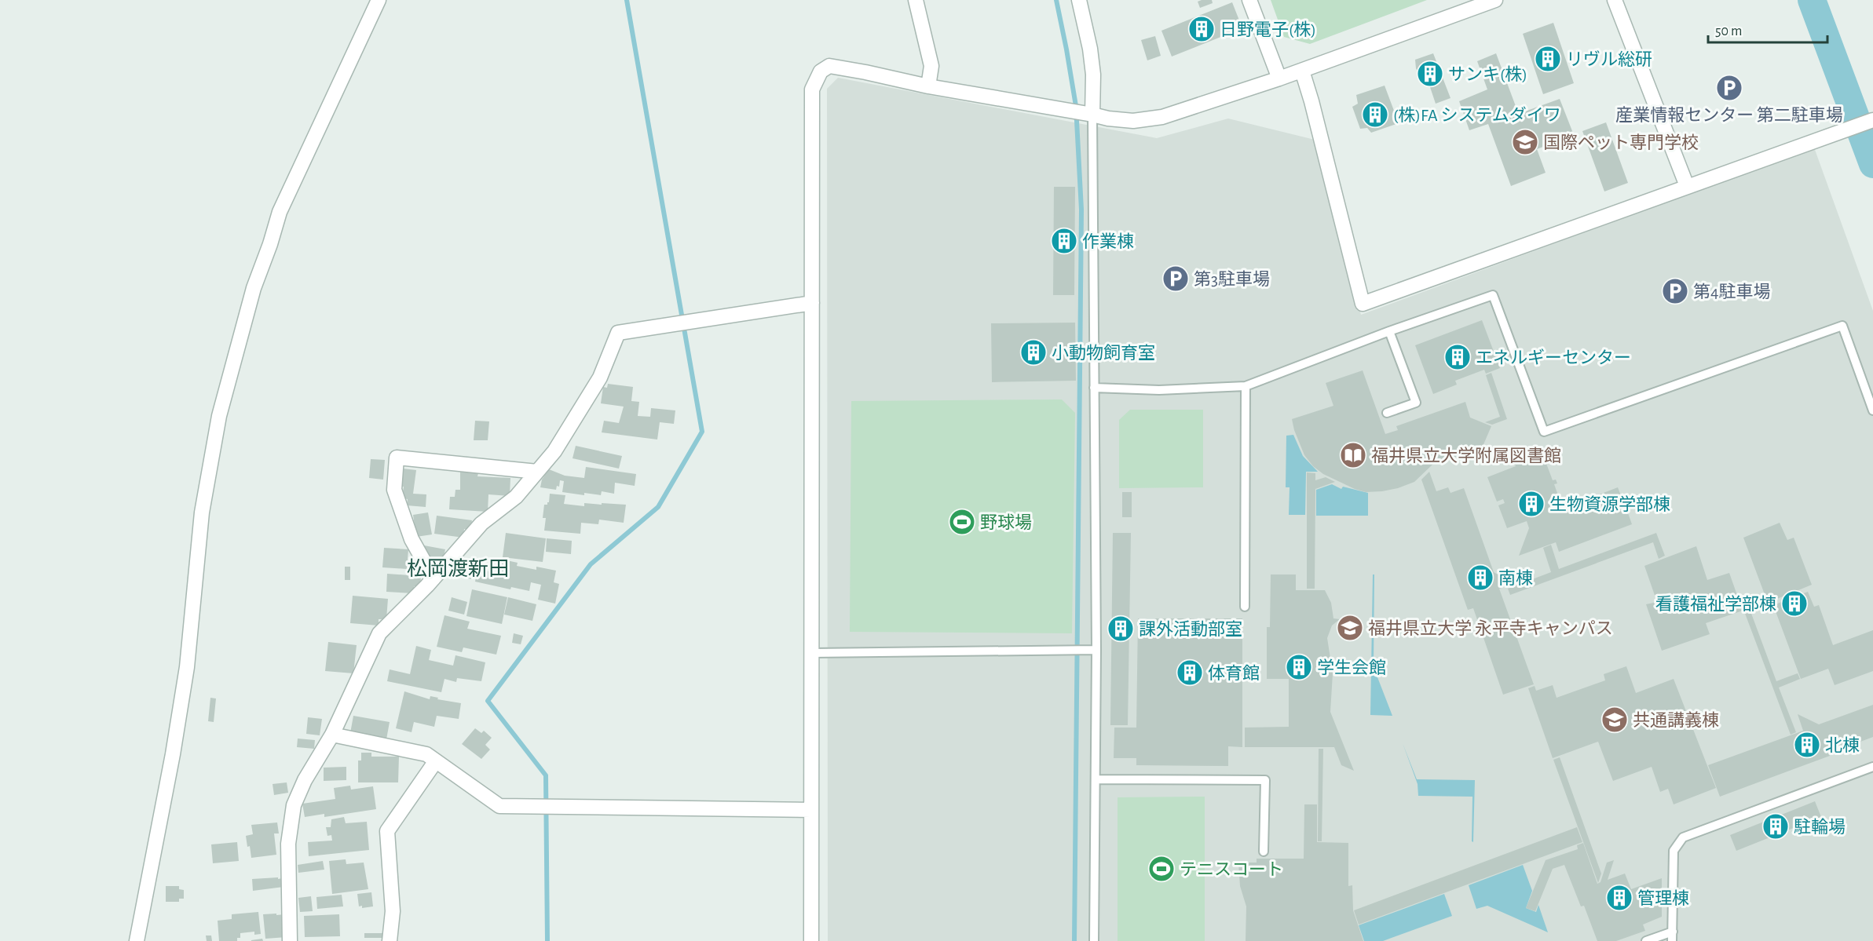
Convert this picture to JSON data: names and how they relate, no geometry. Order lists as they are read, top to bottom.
{
  "districts": ["松岡渡新田"],
  "places": {
    "building": [
      "日野電子(株)",
      "リヴル総研",
      "サンキ(株)",
      "(株)FA システムダイワ",
      "作業棟",
      "小動物飼育室",
      "エネルギーセンター",
      "生物資源学部棟",
      "南棟",
      "看護福祉学部棟",
      "課外活動部室",
      "学生会館",
      "体育館",
      "北棟",
      "駐輪場",
      "管理棟"
    ],
    "parking": ["産業情報センター 第二駐車場", "第3駐車場", "第4駐車場"],
    "school or university": ["国際ペット専門学校", "福井県立大学 永平寺キャンパス", "共通講義棟"],
    "library": ["福井県立大学附属図書館"],
    "sports": ["野球場", "テニスコート"]
  },
  "scale_bar": "50 m"
}
